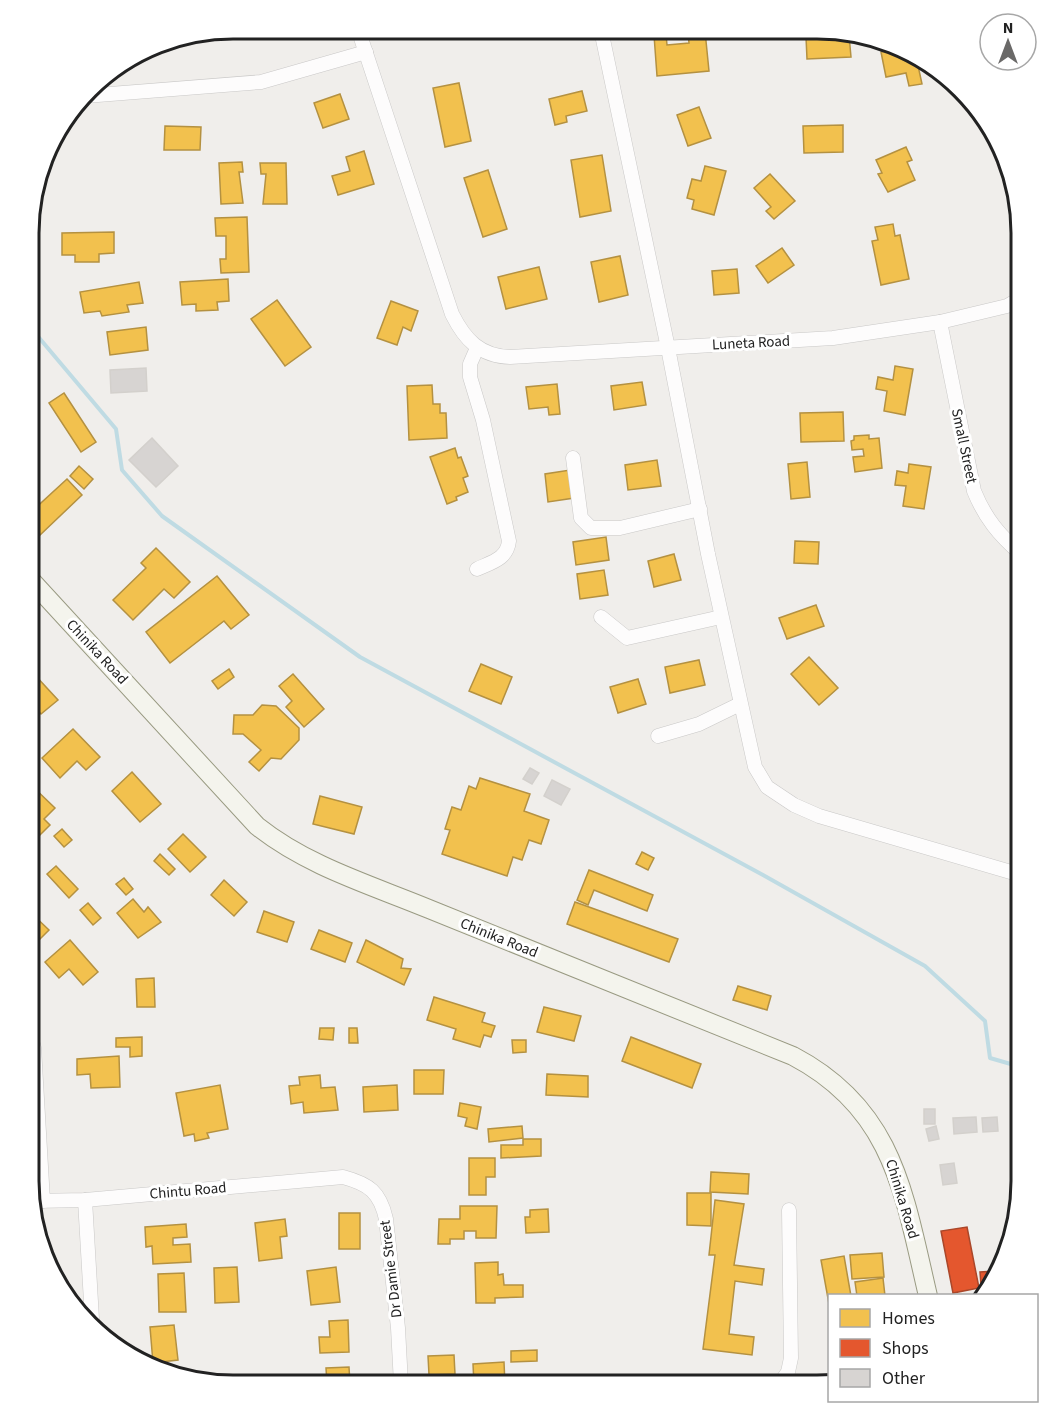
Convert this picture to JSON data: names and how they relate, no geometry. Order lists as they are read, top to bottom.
{
  "streets": {
    "main road": ["Chinika Road"],
    "street": [
      "Luneta Road",
      "Small Street",
      "Chintu Road",
      "Dr Damie Street"
    ]
  },
  "crossings": [
    ["Luneta Road", "Small Street"],
    ["Chintu Road", "Dr Damie Street"]
  ],
  "legend": ["Homes", "Shops", "Other"],
  "north": "top"
}
